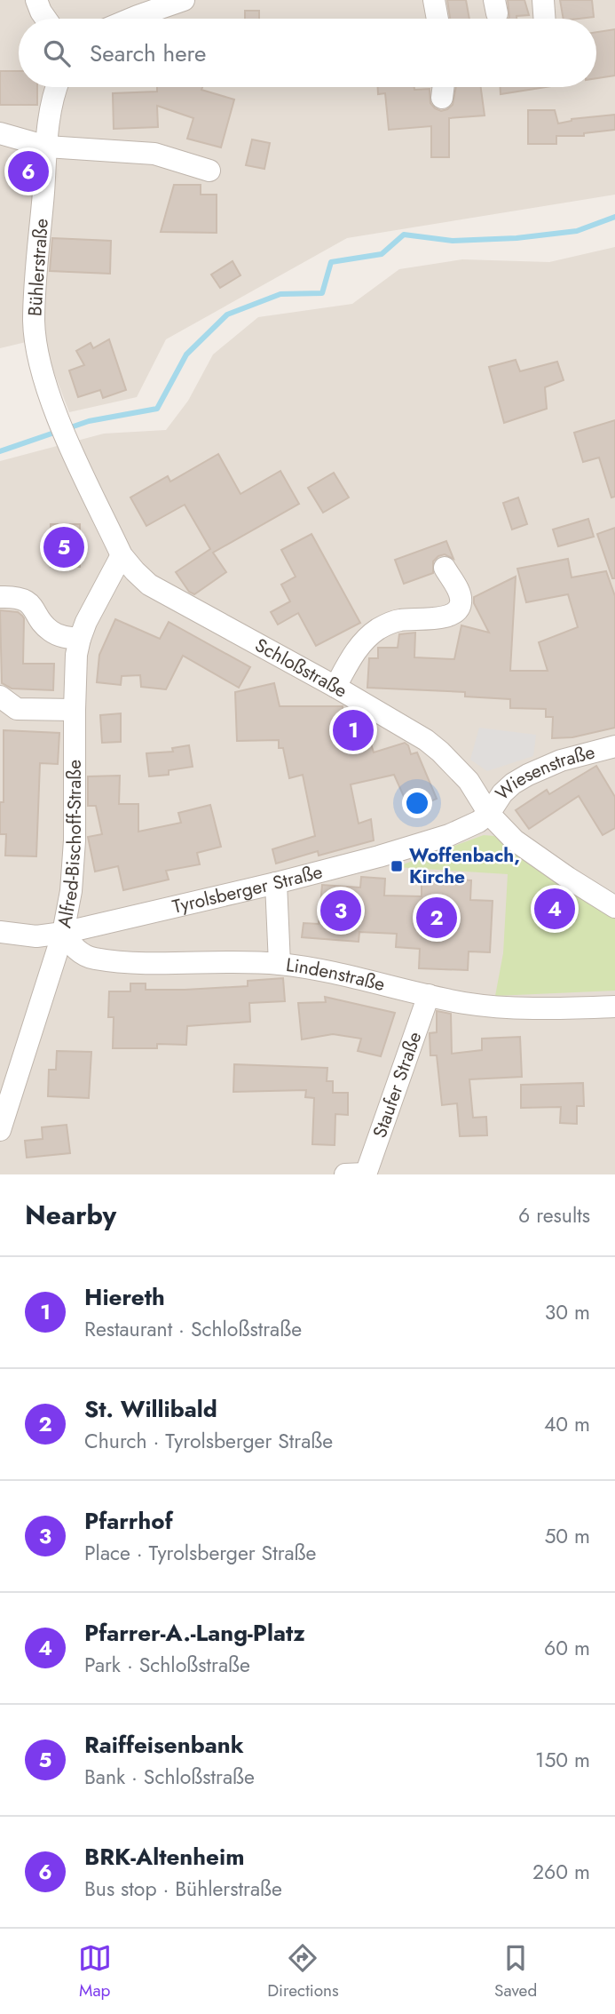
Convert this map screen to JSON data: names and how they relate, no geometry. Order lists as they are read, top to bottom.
{
  "streets": {
    "street": [
      "Bühlerstraße",
      "Schloßstraße",
      "Wiesenstraße",
      "Alfred-Bischoff-Straße",
      "Tyrolsberger Straße",
      "Lindenstraße",
      "Staufer Straße"
    ]
  },
  "crossings": [
    ["Bühlerstraße", "Schloßstraße"],
    ["Schloßstraße", "Wiesenstraße"],
    ["Schloßstraße", "Alfred-Bischoff-Straße"],
    ["Schloßstraße", "Tyrolsberger Straße"],
    ["Wiesenstraße", "Tyrolsberger Straße"],
    ["Alfred-Bischoff-Straße", "Tyrolsberger Straße"],
    ["Alfred-Bischoff-Straße", "Lindenstraße"],
    ["Tyrolsberger Straße", "Lindenstraße"],
    ["Lindenstraße", "Staufer Straße"]
  ],
  "places": {
    "transit": ["Woffenbach, Kirche"]
  },
  "page": {
    "search": "Search here",
    "pins": [
      "6",
      "5",
      "1",
      "4",
      "3",
      "2"
    ],
    "heading": ["Nearby", "6 results"],
    "list": [
      {
        "mark": "1",
        "name": "Hiereth",
        "note": "Restaurant · Schloßstraße",
        "value": "30 m"
      },
      {
        "mark": "2",
        "name": "St. Willibald",
        "note": "Church · Tyrolsberger Straße",
        "value": "40 m"
      },
      {
        "mark": "3",
        "name": "Pfarrhof",
        "note": "Place · Tyrolsberger Straße",
        "value": "50 m"
      },
      {
        "mark": "4",
        "name": "Pfarrer-A.-Lang-Platz",
        "note": "Park · Schloßstraße",
        "value": "60 m"
      },
      {
        "mark": "5",
        "name": "Raiffeisenbank",
        "note": "Bank · Schloßstraße",
        "value": "150 m"
      },
      {
        "mark": "6",
        "name": "BRK-Altenheim",
        "note": "Bus stop · Bühlerstraße",
        "value": "260 m"
      }
    ],
    "nav": ["Map", "Directions", "Saved"]
  }
}
